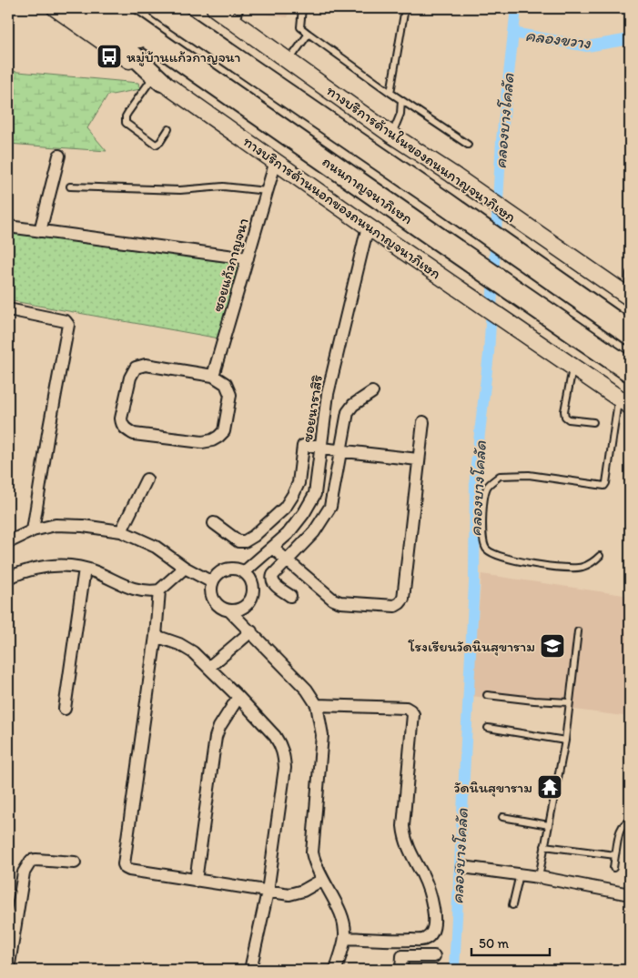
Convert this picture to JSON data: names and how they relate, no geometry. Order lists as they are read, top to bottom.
{
  "streets": {
    "highway": ["ถนนกาญจนาภิเษก"],
    "main road": ["ทางบริการด้านในของถนนกาญจนาภิเษก", "ทางบริการด้านนอกของถนนกาญจนาภิเษก"],
    "street": ["ซอยแก้วกาญจนา", "ซอยนาราสิริ"]
  },
  "crossings": [
    ["ทางบริการด้านนอกของถนนกาญจนาภิเษก", "ซอยแก้วกาญจนา"],
    ["ทางบริการด้านนอกของถนนกาญจนาภิเษก", "ซอยนาราสิริ"]
  ],
  "water": ["คลองขวาง", "คลองบางโคลัด"],
  "places": {
    "bus stop": ["หมู่บ้านแก้วกาญจนา"],
    "school or university": ["โรงเรียนวัดนินสุขาราม"],
    "temple": ["วัดนินสุขาราม"]
  },
  "scale_bar": "50 m"
}
